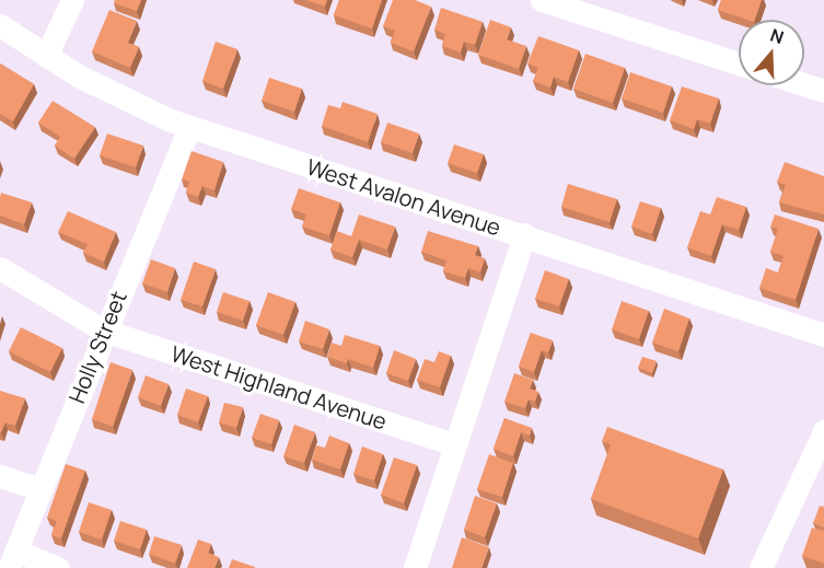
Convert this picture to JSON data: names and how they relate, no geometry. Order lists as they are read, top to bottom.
{
  "streets": {
    "street": ["West Avalon Avenue", "Holly Street", "West Highland Avenue"]
  },
  "crossings": [
    ["West Avalon Avenue", "Holly Street"],
    ["Holly Street", "West Highland Avenue"]
  ],
  "north": "top"
}
